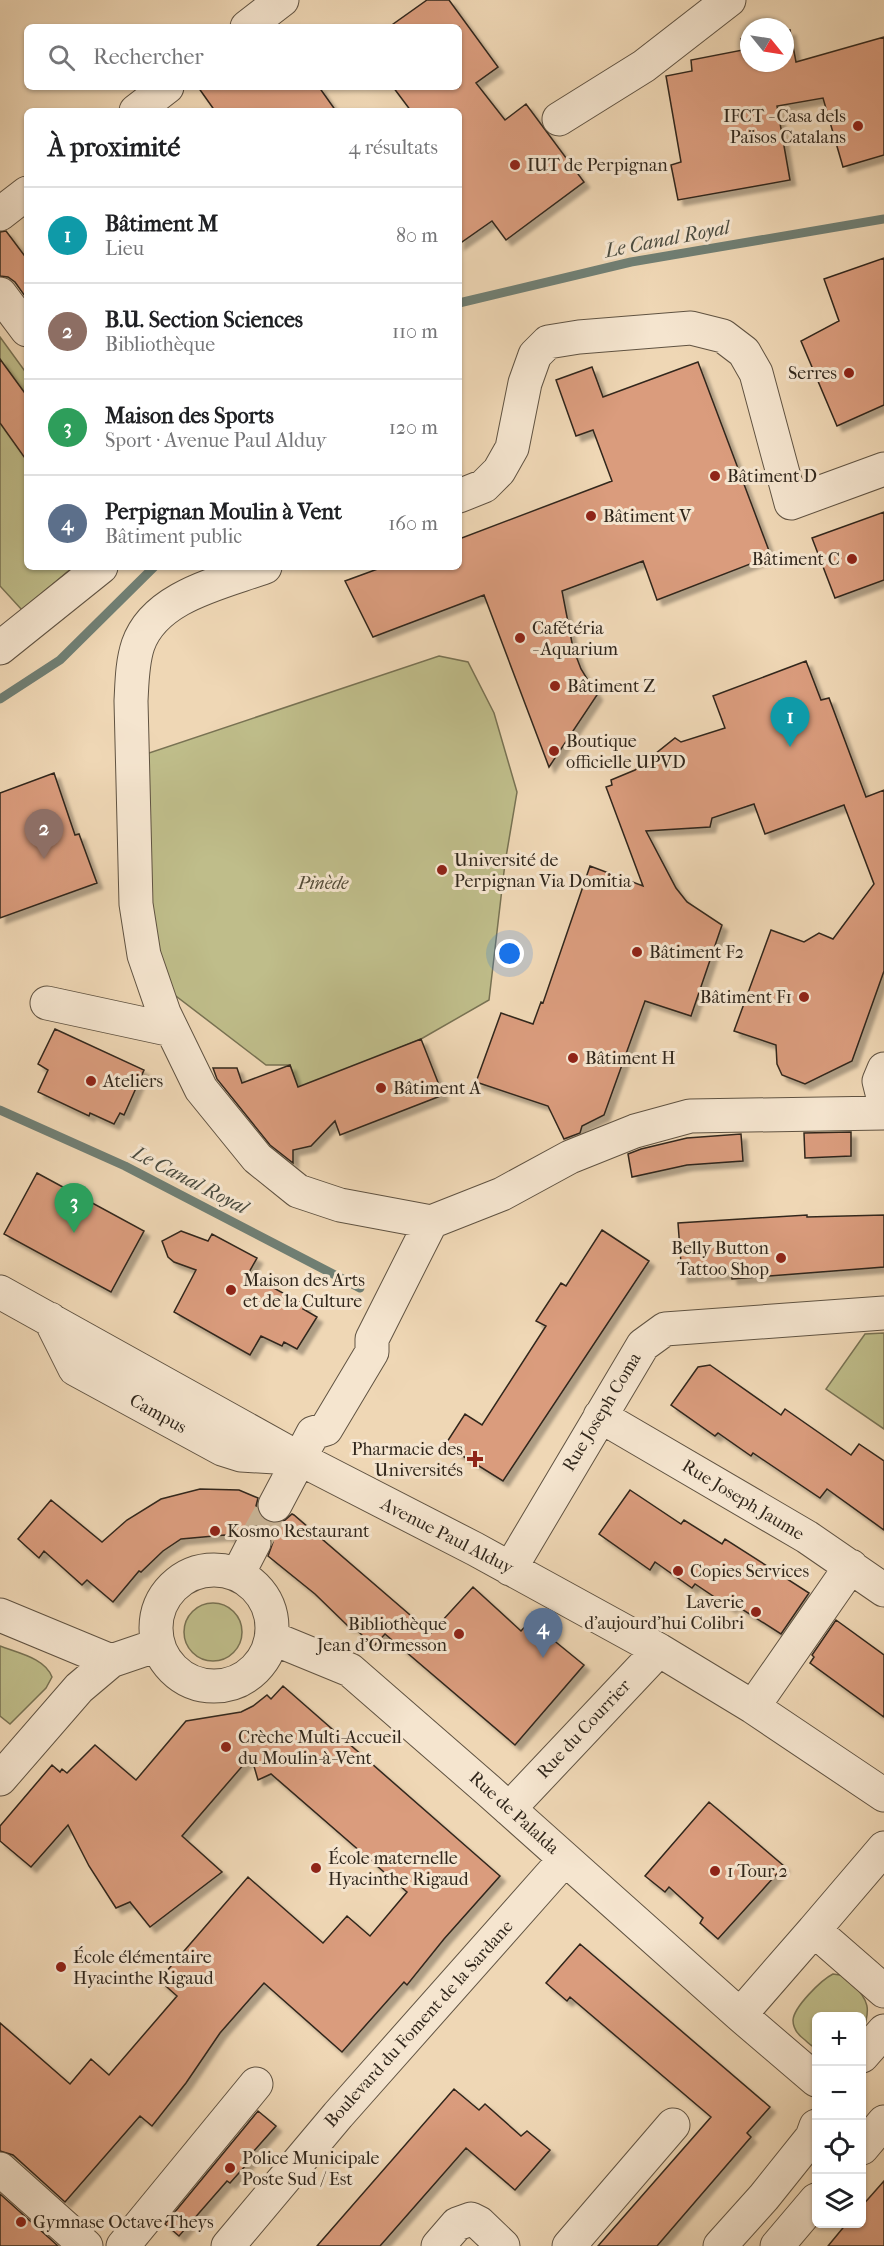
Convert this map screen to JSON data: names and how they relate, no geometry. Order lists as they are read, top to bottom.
{
  "streets": {
    "street": [
      "Rue Joseph Coma",
      "Rue Joseph Jaume",
      "Avenue Paul Alduy",
      "Rue du Courrier",
      "Rue de Palalda",
      "Boulevard du Foment de la Sardane"
    ]
  },
  "crossings": [
    ["Rue Joseph Coma", "Rue Joseph Jaume"],
    ["Rue Joseph Coma", "Avenue Paul Alduy"],
    ["Avenue Paul Alduy", "Rue du Courrier"],
    ["Rue du Courrier", "Rue de Palalda"],
    ["Rue de Palalda", "Boulevard du Foment de la Sardane"]
  ],
  "water": ["Le Canal Royal"],
  "parks": ["Pinède"],
  "places": {
    "other": [
      "IFCT - Casa dels Països Catalans",
      "IUT de Perpignan",
      "Serres",
      "Bâtiment D",
      "Bâtiment V",
      "Bâtiment C",
      "Cafétéria - Aquarium",
      "Bâtiment Z",
      "Boutique officielle UPVD",
      "Université de Perpignan Via Domitia",
      "Bâtiment F2",
      "Bâtiment F1",
      "Bâtiment H",
      "Ateliers",
      "Bâtiment A",
      "Belly Button Tattoo Shop",
      "Maison des Arts et de la Culture",
      "Kosmo Restaurant",
      "Copies Services",
      "Laverie d'aujourd'hui Colibri",
      "Bibliothèque Jean d'Ormesson",
      "Crèche Multi-Accueil du Moulin-à-Vent",
      "École maternelle Hyacinthe Rigaud",
      "1 Tour 2",
      "École élémentaire Hyacinthe Rigaud",
      "Police Municipale Poste Sud / Est",
      "Gymnase Octave Theys"
    ],
    "health": ["Pharmacie des Universités"]
  },
  "north": "bottom right",
  "page": {
    "search": "Rechercher",
    "heading": ["À proximité", "4 résultats"],
    "list": [
      {
        "mark": "1",
        "name": "Bâtiment M",
        "note": "Lieu",
        "value": "80 m"
      },
      {
        "mark": "2",
        "name": "B.U. Section Sciences",
        "note": "Bibliothèque",
        "value": "110 m"
      },
      {
        "mark": "3",
        "name": "Maison des Sports",
        "note": "Sport · Avenue Paul Alduy",
        "value": "120 m"
      },
      {
        "mark": "4",
        "name": "Perpignan Moulin à Vent",
        "note": "Bâtiment public",
        "value": "160 m"
      }
    ],
    "pins": [
      "1",
      "2",
      "3",
      "4"
    ],
    "map_buttons": ["+", "−"]
  }
}
